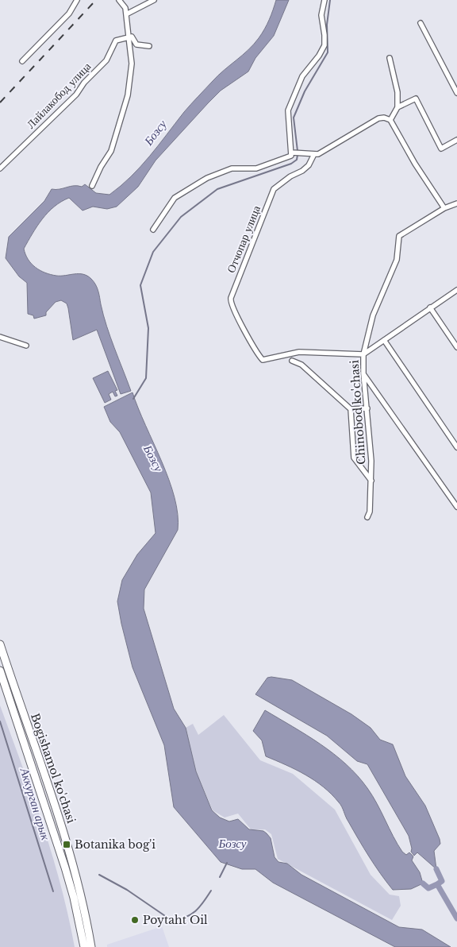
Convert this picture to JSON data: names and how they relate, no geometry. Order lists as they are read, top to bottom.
{
  "streets": {
    "main road": ["Bogishamol ko'chasi"],
    "street": ["Лайлакобод улица", "Отчопар улица", "Chinobod ko'chasi"]
  },
  "crossings": [
    ["Отчопар улица", "Chinobod ko'chasi"]
  ],
  "water": ["Бозсу", "Аккурган арык"],
  "places": {
    "transit": ["Botanika bog'i"],
    "other": ["Poytaht Oil"]
  }
}
